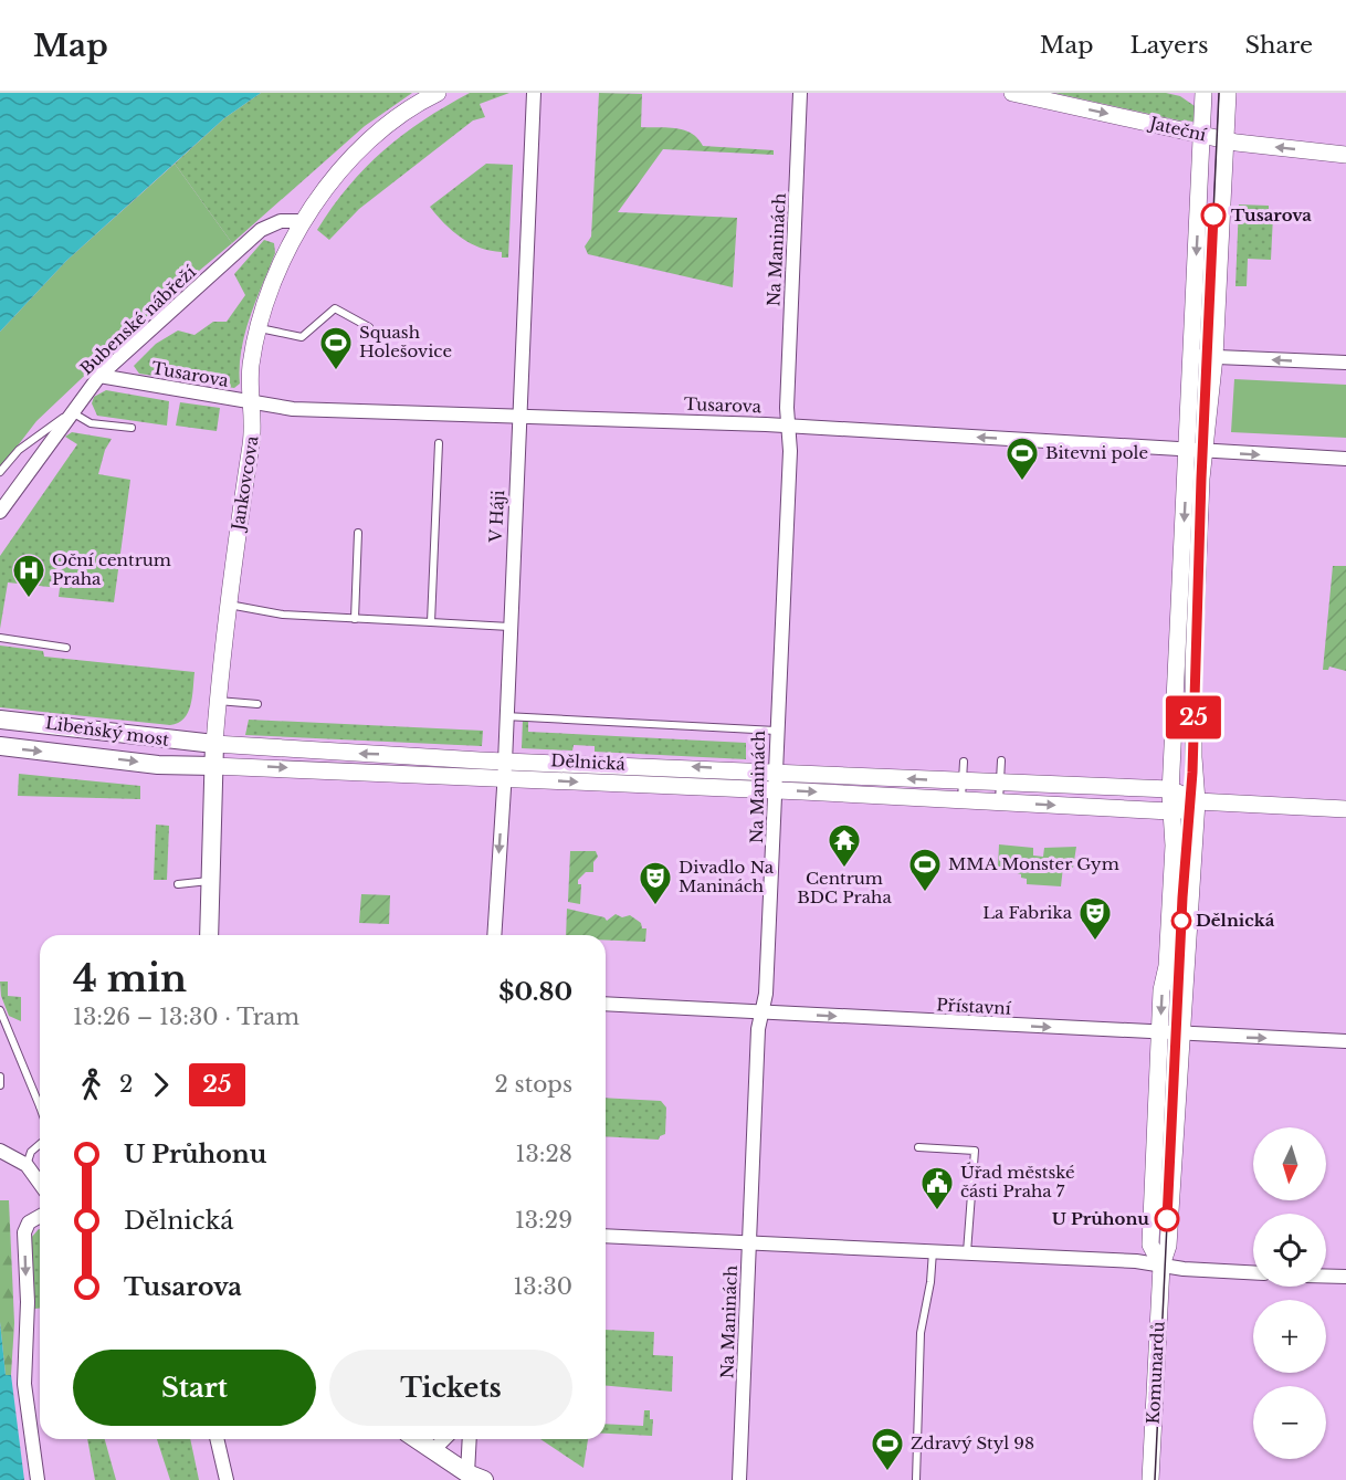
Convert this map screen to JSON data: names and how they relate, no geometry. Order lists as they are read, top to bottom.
{
  "streets": {
    "main road": ["Jankovcova", "Libeňský most"],
    "street": [
      "Jateční",
      "Na Maninách",
      "Bubenské nábřeží",
      "Tusarova",
      "V Háji",
      "Dělnická",
      "Přístavní",
      "Komunardů"
    ]
  },
  "crossings": [
    ["Jateční", "Komunardů"],
    ["Na Maninách", "Tusarova"],
    ["Na Maninách", "Dělnická"],
    ["Na Maninách", "Přístavní"],
    ["Bubenské nábřeží", "Tusarova"],
    ["Bubenské nábřeží", "Jankovcova"],
    ["Tusarova", "Jankovcova"],
    ["Tusarova", "V Háji"],
    ["Tusarova", "Komunardů"],
    ["Jankovcova", "Libeňský most"],
    ["Jankovcova", "Dělnická"],
    ["V Háji", "Dělnická"],
    ["Libeňský most", "Dělnická"],
    ["Dělnická", "Komunardů"],
    ["Přístavní", "Komunardů"]
  ],
  "one_way": ["Přístavní"],
  "places": {
    "other": ["Tusarova", "Dělnická", "U Průhonu"],
    "sports": [
      "Squash Holešovice",
      "Bitevni pole",
      "MMA Monster Gym",
      "Zdravý Styl 98"
    ],
    "hospital": ["Oční centrum Praha"],
    "temple": ["Centrum BDC Praha"],
    "theatre": ["Divadlo Na Maninách", "La Fabrika"],
    "public building": ["Úřad městské části Praha 7"]
  },
  "lines": ["tram line 25"],
  "north": "bottom",
  "page": {
    "header": "Map",
    "nav": ["Map", "Layers", "Share"],
    "on_map": "25",
    "heading": ["4 min", "13:26 – 13:30 · Tram", "$0.80"],
    "legs": ["2", "25", "2 stops"],
    "list": [
      {
        "name": "U Průhonu",
        "value": "13:28"
      },
      {
        "name": "Dělnická",
        "value": "13:29"
      },
      {
        "name": "Tusarova",
        "value": "13:30"
      }
    ],
    "map_buttons": ["+", "−"],
    "buttons": ["Start", "Tickets"]
  }
}
